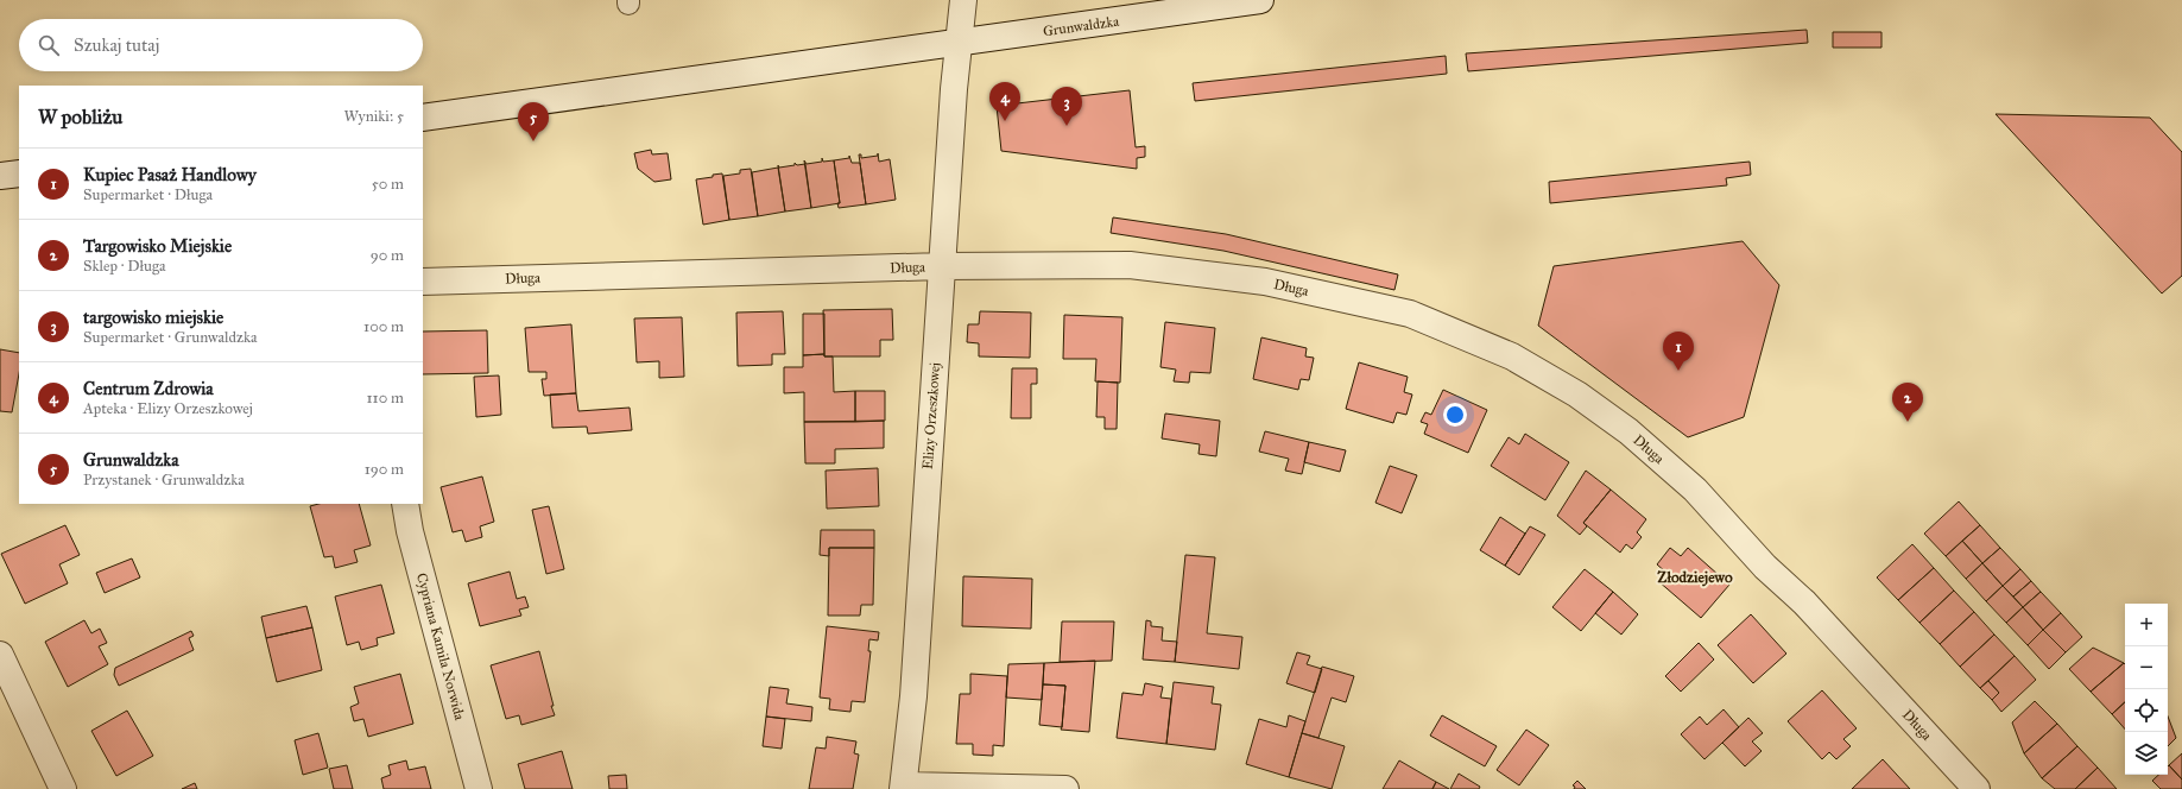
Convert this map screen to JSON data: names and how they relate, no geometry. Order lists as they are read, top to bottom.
{
  "streets": {
    "street": [
      "Grunwaldzka",
      "Długa",
      "Elizy Orzeszkowej",
      "Cypriana Kamila Norwida"
    ]
  },
  "crossings": [
    ["Grunwaldzka", "Elizy Orzeszkowej"],
    ["Długa", "Elizy Orzeszkowej"]
  ],
  "districts": ["Złodziejewo"],
  "page": {
    "search": "Szukaj tutaj",
    "pins": [
      "4",
      "3",
      "5",
      "1",
      "2"
    ],
    "heading": ["W pobliżu", "Wyniki: 5"],
    "list": [
      {
        "mark": "1",
        "name": "Kupiec Pasaż Handlowy",
        "note": "Supermarket · Długa",
        "value": "50 m"
      },
      {
        "mark": "2",
        "name": "Targowisko Miejskie",
        "note": "Sklep · Długa",
        "value": "90 m"
      },
      {
        "mark": "3",
        "name": "targowisko miejskie",
        "note": "Supermarket · Grunwaldzka",
        "value": "100 m"
      },
      {
        "mark": "4",
        "name": "Centrum Zdrowia",
        "note": "Apteka · Elizy Orzeszkowej",
        "value": "110 m"
      },
      {
        "mark": "5",
        "name": "Grunwaldzka",
        "note": "Przystanek · Grunwaldzka",
        "value": "190 m"
      }
    ],
    "map_buttons": ["+", "−"]
  }
}
